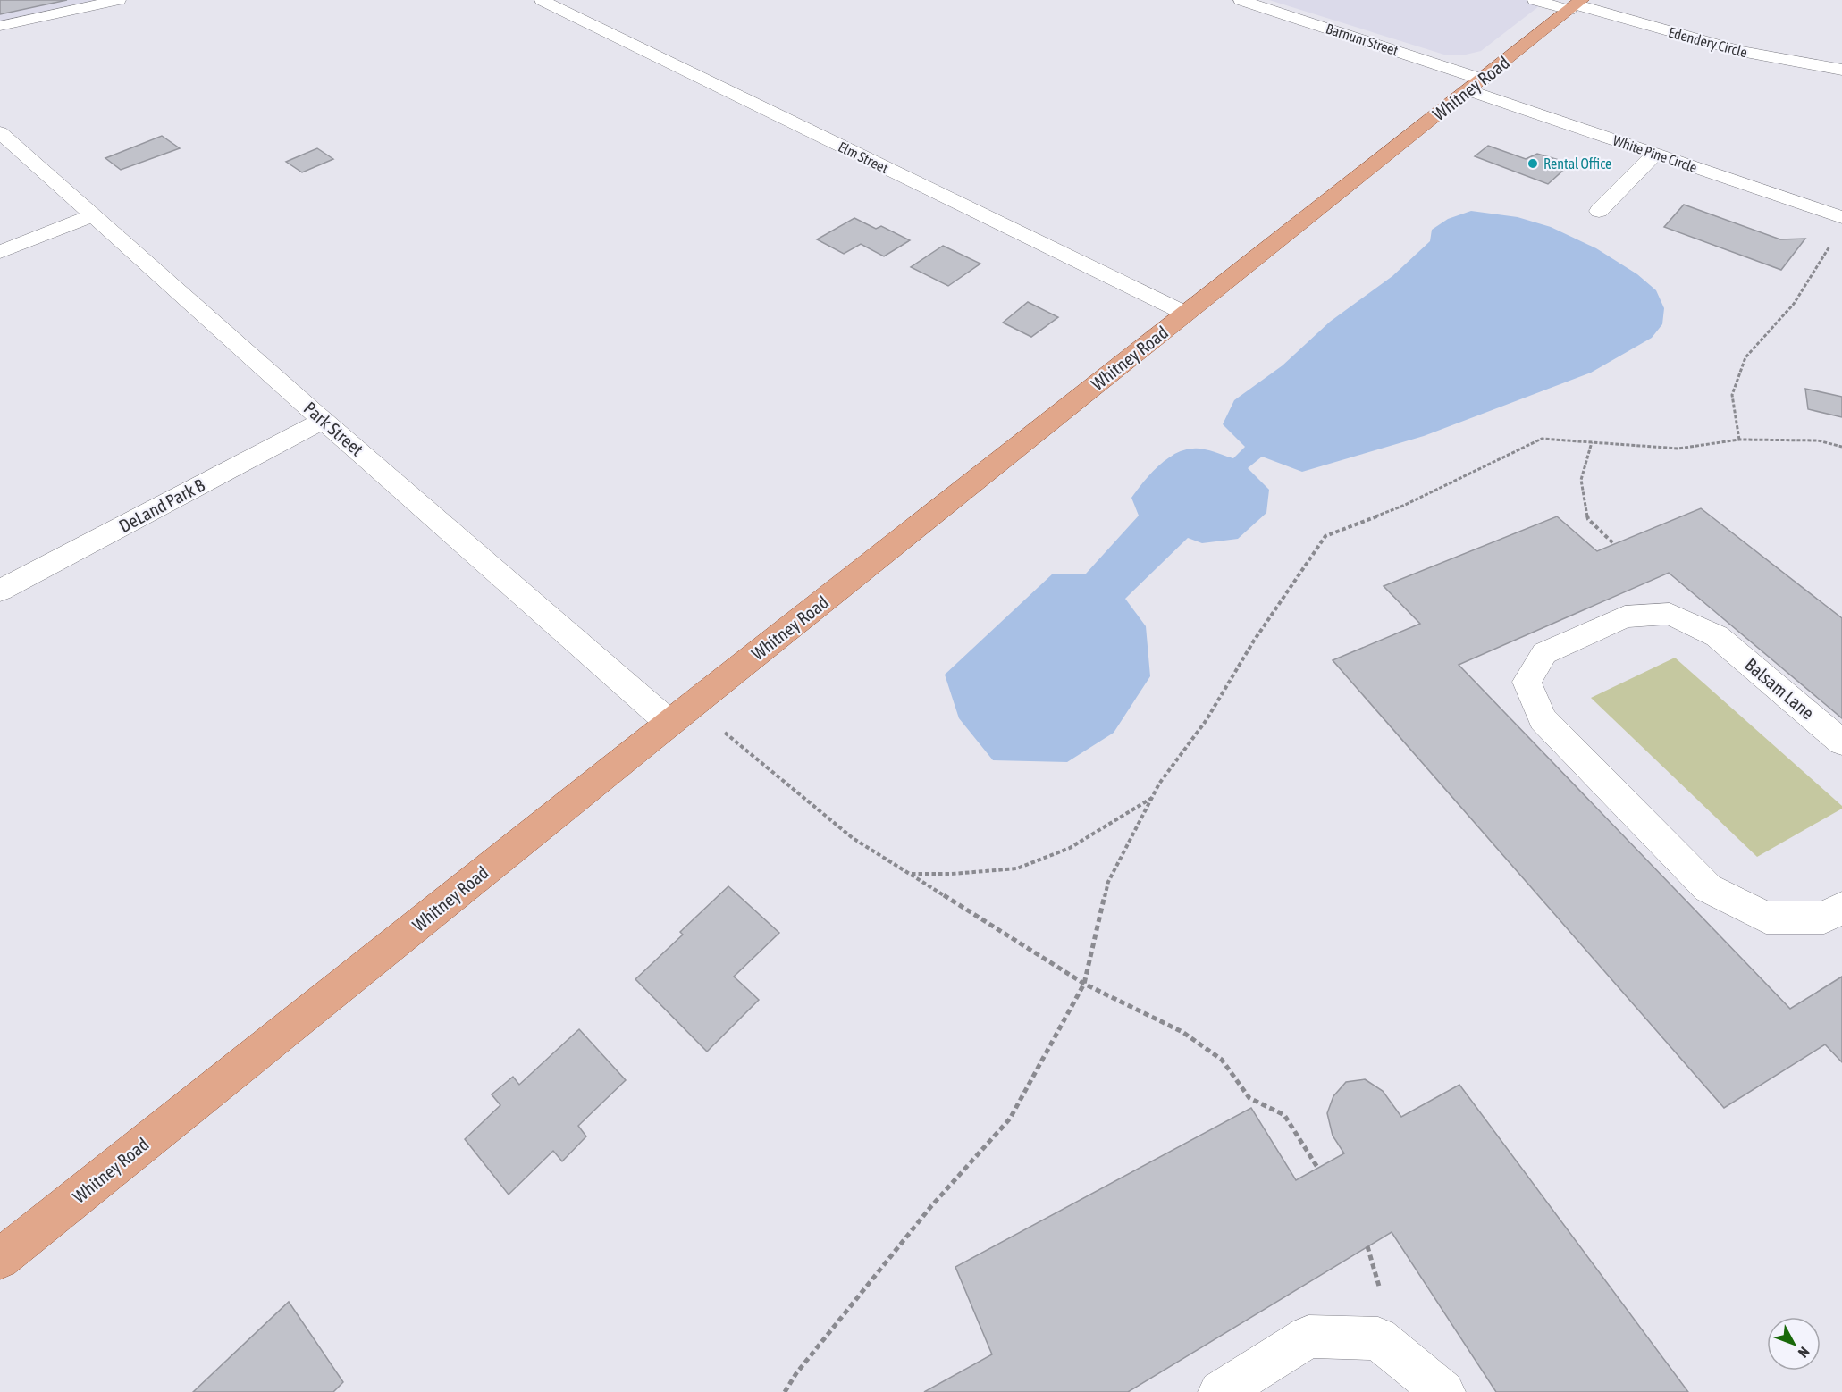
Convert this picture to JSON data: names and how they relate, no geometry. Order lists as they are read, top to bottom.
{
  "streets": {
    "main road": ["Whitney Road"],
    "street": [
      "Barnum Street",
      "Edendery Circle",
      "White Pine Circle",
      "Elm Street",
      "Park Street",
      "DeLand Park B",
      "Balsam Lane"
    ]
  },
  "crossings": [
    ["Barnum Street", "Whitney Road"],
    ["Barnum Street", "White Pine Circle"],
    ["Edendery Circle", "Whitney Road"],
    ["Whitney Road", "White Pine Circle"],
    ["Whitney Road", "Elm Street"],
    ["Whitney Road", "Park Street"],
    ["Park Street", "DeLand Park B"]
  ],
  "places": ["Rental Office"],
  "north": "bottom right"
}
